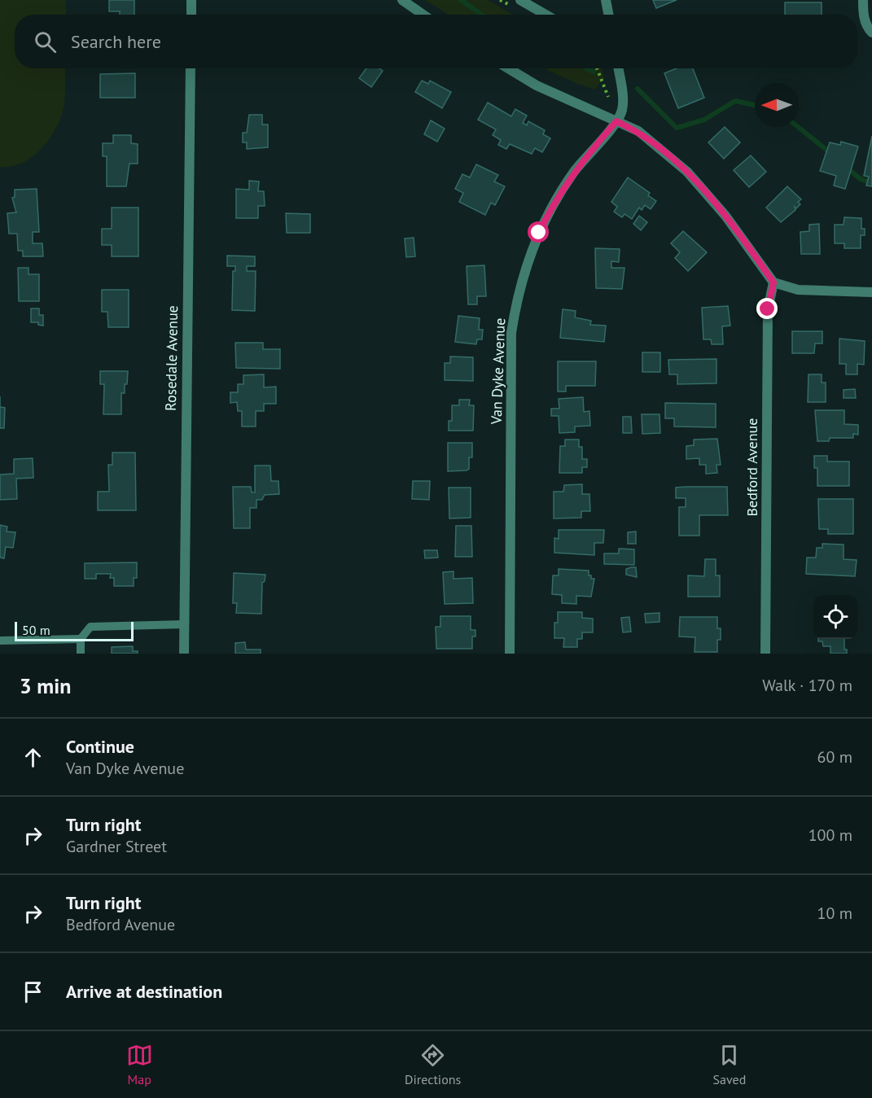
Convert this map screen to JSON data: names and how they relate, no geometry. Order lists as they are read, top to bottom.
{
  "streets": {
    "street": ["Rosedale Avenue", "Van Dyke Avenue", "Bedford Avenue"]
  },
  "scale_bar": "50 m",
  "north": "left",
  "page": {
    "search": "Search here",
    "scale": "50 m",
    "heading": ["3 min", "Walk · 170 m"],
    "list": [
      ["Continue", "Van Dyke Avenue", "60 m"],
      ["Turn right", "Gardner Street", "100 m"],
      ["Turn right", "Bedford Avenue", "10 m"],
      "Arrive at destination"
    ],
    "nav": ["Map", "Directions", "Saved"]
  }
}
